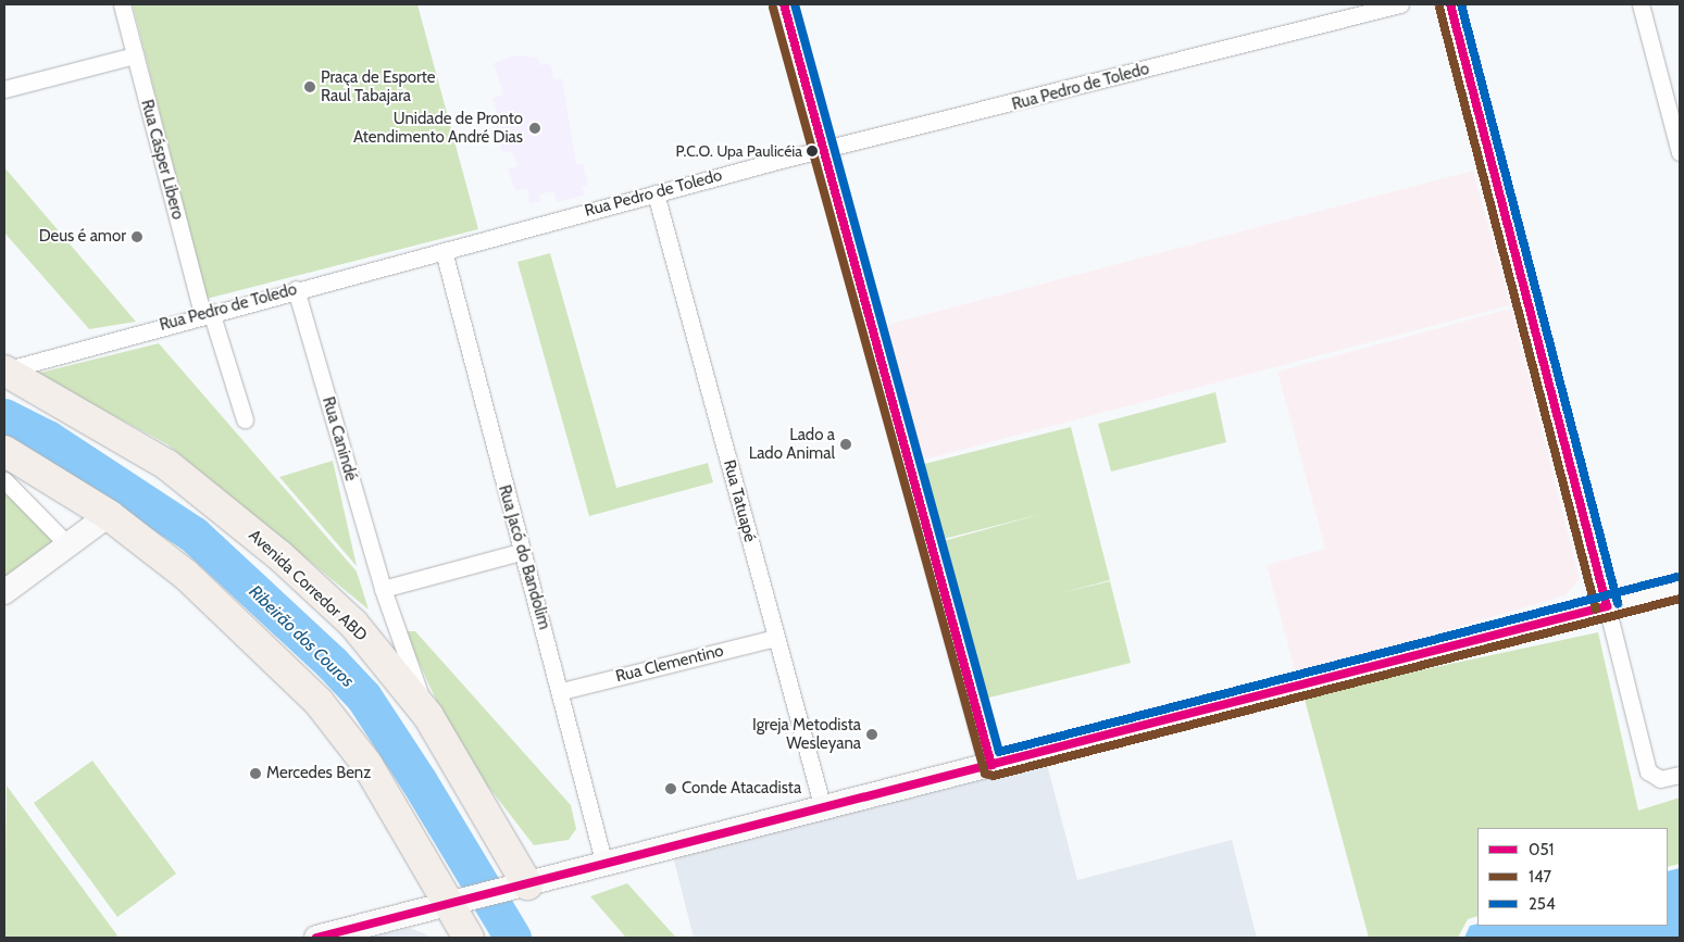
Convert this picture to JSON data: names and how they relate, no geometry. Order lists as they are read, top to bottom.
{
  "streets": {
    "highway": ["Avenida Corredor ABD"],
    "street": [
      "Rua Pedro de Toledo",
      "Rua Cásper Libero",
      "Rua Canindé",
      "Rua Tatuapé",
      "Rua Jacó do Bandolim",
      "Rua Clementino"
    ]
  },
  "crossings": [
    ["Rua Pedro de Toledo", "Rua Cásper Libero"],
    ["Rua Pedro de Toledo", "Rua Canindé"],
    ["Rua Pedro de Toledo", "Rua Tatuapé"],
    ["Rua Pedro de Toledo", "Rua Jacó do Bandolim"],
    ["Rua Pedro de Toledo", "Avenida Corredor ABD"],
    ["Rua Canindé", "Avenida Corredor ABD"],
    ["Rua Tatuapé", "Rua Clementino"],
    ["Rua Jacó do Bandolim", "Rua Clementino"]
  ],
  "water": ["Ribeirão dos Couros"],
  "places": [
    "Praça de Esporte Raul Tabajara",
    "Unidade de Pronto Atendimento André Dias",
    "P.C.O. Upa Paulicéia",
    "Deus é amor",
    "Lado a Lado Animal",
    "Igreja Metodista Wesleyana",
    "Mercedes Benz",
    "Conde Atacadista"
  ],
  "lines": ["transit line 051", "transit line 254", "transit line 147"],
  "legend": ["051", "147", "254"]
}
